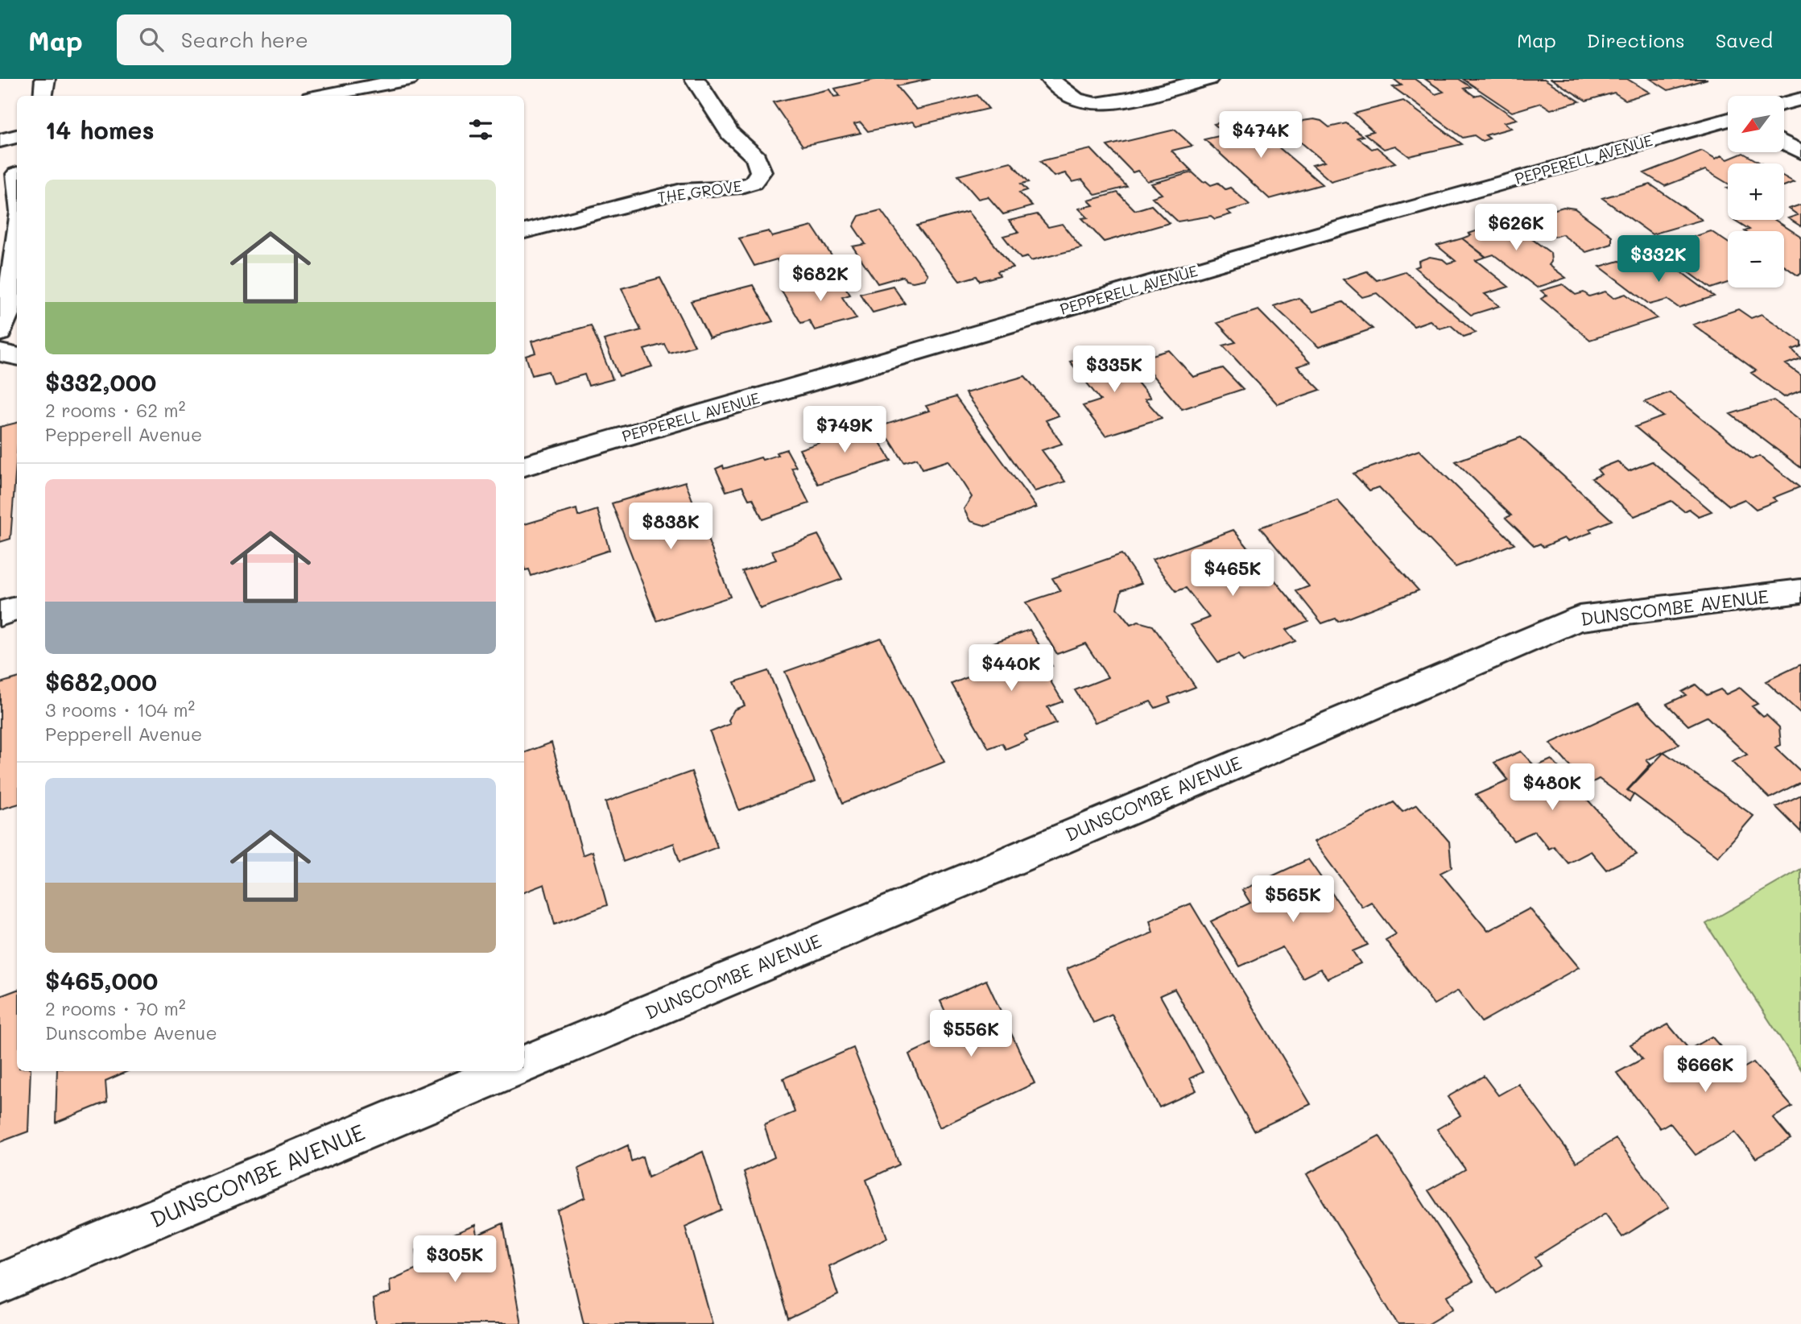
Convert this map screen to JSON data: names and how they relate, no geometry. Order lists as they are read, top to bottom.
{
  "streets": {
    "street": ["PEPPERELL AVENUE", "THE GROVE", "DUNSCOMBE AVENUE"]
  },
  "north": "bottom left",
  "page": {
    "header": "Map",
    "search": "Search here",
    "nav": ["Map", "Directions", "Saved"],
    "map_buttons": ["+", "−"],
    "heading": "14 homes",
    "price": [
      "$474K",
      "$626K",
      "$332K",
      "$682K",
      "$335K",
      "$749K",
      "$838K",
      "$465K",
      "$440K",
      "$480K",
      "$565K",
      "$556K",
      "$666K",
      "$305K"
    ],
    "list": [
      {
        "name": "$332,000",
        "note": "2 rooms · 62 m² · Pepperell Avenue"
      },
      {
        "name": "$682,000",
        "note": "3 rooms · 104 m² · Pepperell Avenue"
      },
      {
        "name": "$465,000",
        "note": "2 rooms · 70 m² · Dunscombe Avenue"
      }
    ]
  }
}
